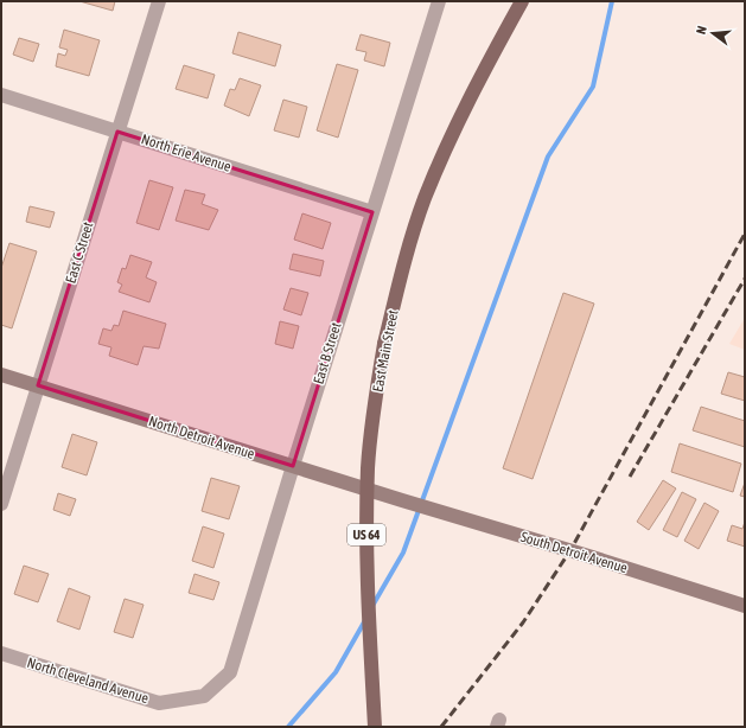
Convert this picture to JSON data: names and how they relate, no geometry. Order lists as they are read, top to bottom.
{
  "streets": {
    "main road": ["East Main Street", "US 64"],
    "street": [
      "North Erie Avenue",
      "East C Street",
      "East B Street",
      "North Detroit Avenue",
      "South Detroit Avenue",
      "North Cleveland Avenue"
    ]
  },
  "crossings": [
    ["North Erie Avenue", "East C Street"],
    ["North Erie Avenue", "East B Street"],
    ["East C Street", "North Detroit Avenue"],
    ["East B Street", "North Detroit Avenue"],
    ["East B Street", "North Cleveland Avenue"],
    ["North Detroit Avenue", "South Detroit Avenue"]
  ],
  "north": "left"
}
